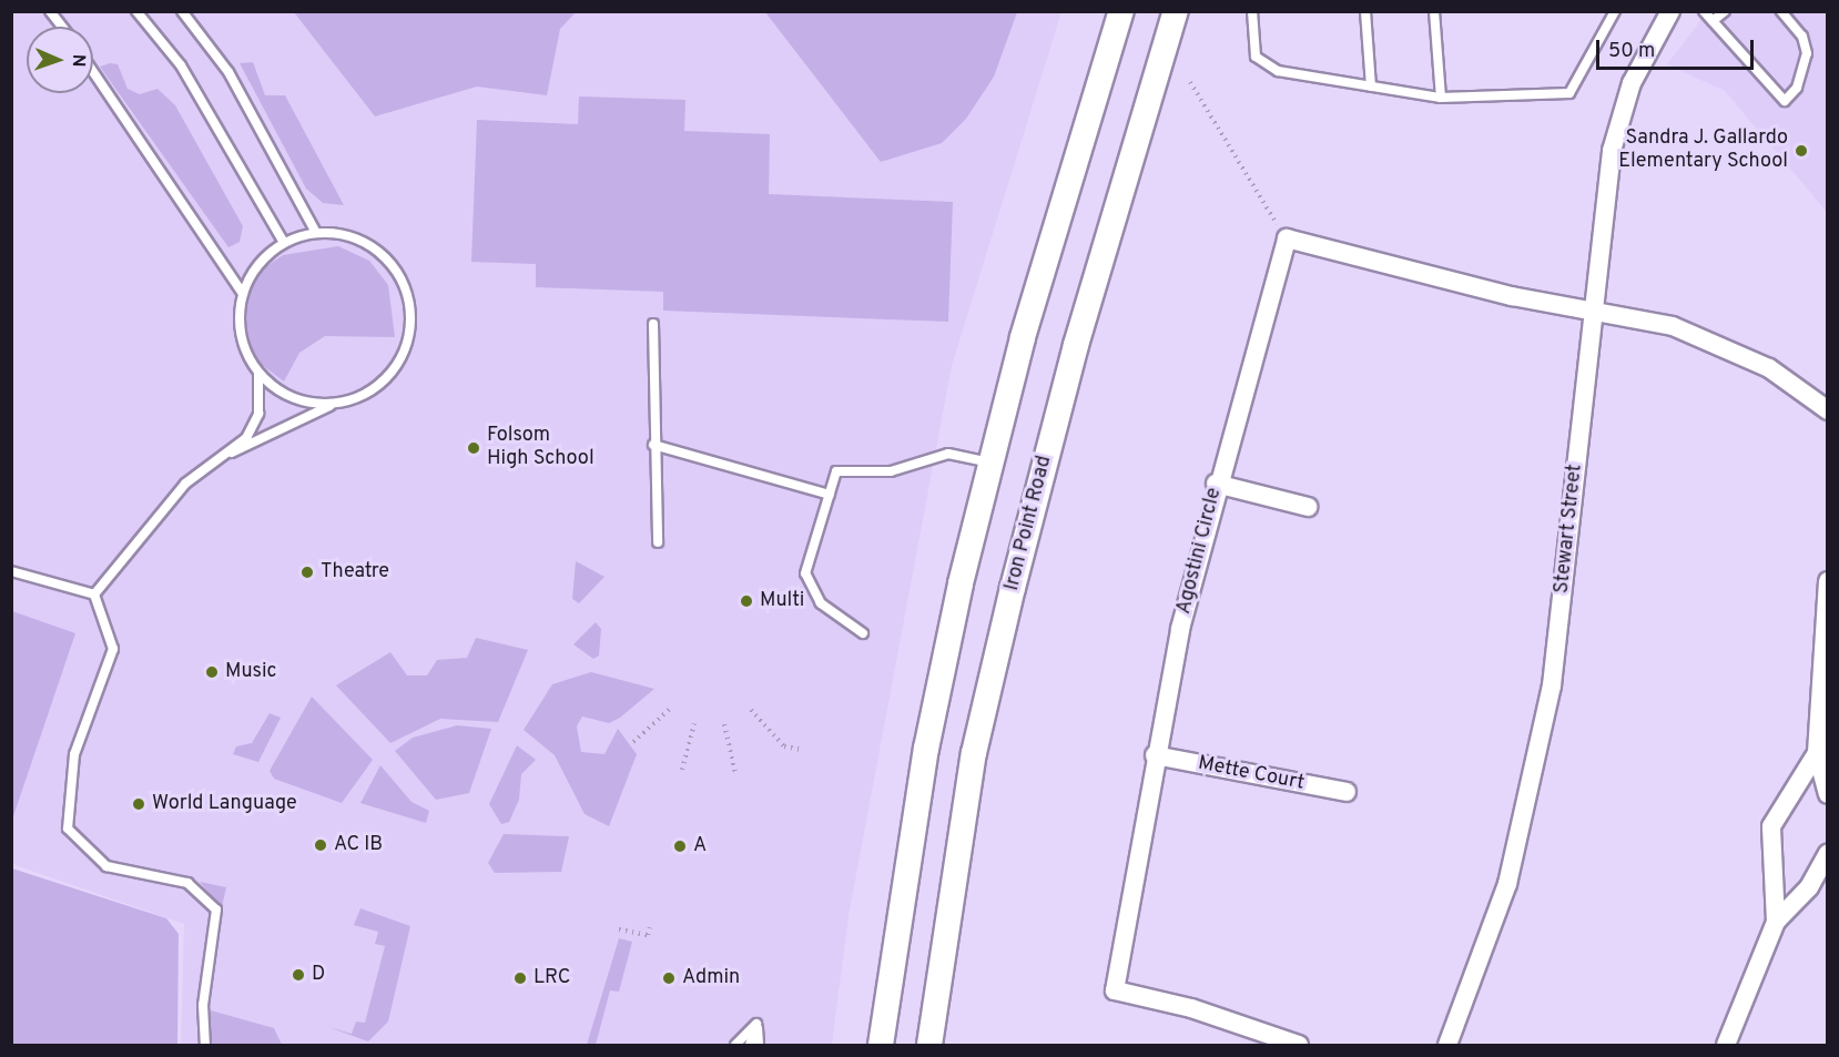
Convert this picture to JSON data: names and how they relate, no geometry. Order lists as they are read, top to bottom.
{
  "streets": {
    "main road": ["Iron Point Road"],
    "street": ["Stewart Street", "Agostini Circle", "Mette Court"]
  },
  "crossings": [
    ["Agostini Circle", "Mette Court"]
  ],
  "places": [
    "Sandra J. Gallardo Elementary School",
    "Folsom High School",
    "Theatre",
    "Multi",
    "Music",
    "World Language",
    "AC IB",
    "A",
    "D",
    "LRC",
    "Admin"
  ],
  "scale_bar": "50 m",
  "north": "right"
}
